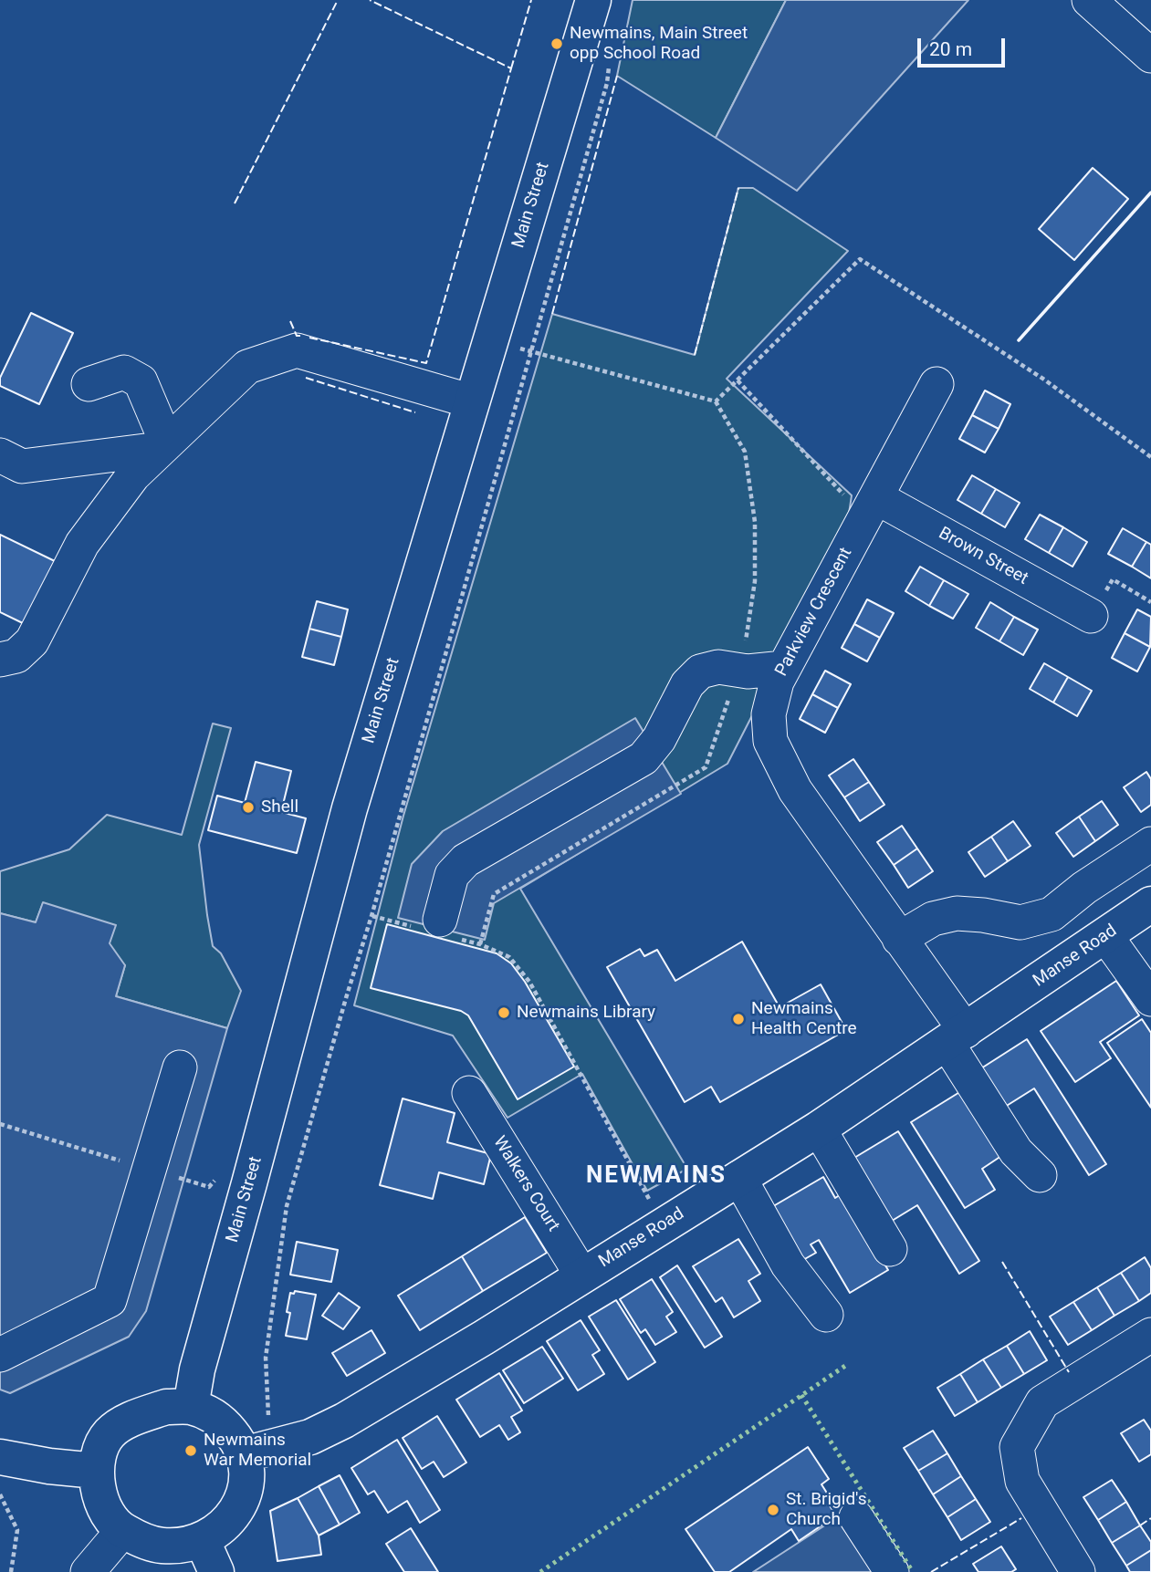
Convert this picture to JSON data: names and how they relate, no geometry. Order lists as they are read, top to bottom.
{
  "streets": {
    "main road": ["Main Street", "Manse Road"],
    "street": ["Brown Street", "Parkview Crescent", "Walkers Court"]
  },
  "crossings": [
    ["Main Street", "Manse Road"],
    ["Brown Street", "Parkview Crescent"],
    ["Parkview Crescent", "Manse Road"],
    ["Manse Road", "Walkers Court"]
  ],
  "districts": ["NEWMAINS"],
  "places": [
    "Newmains, Main Street opp School Road",
    "Shell",
    "Newmains Library",
    "Newmains Health Centre",
    "Newmains War Memorial",
    "St. Brigid's Church"
  ],
  "scale_bar": "20 m"
}
